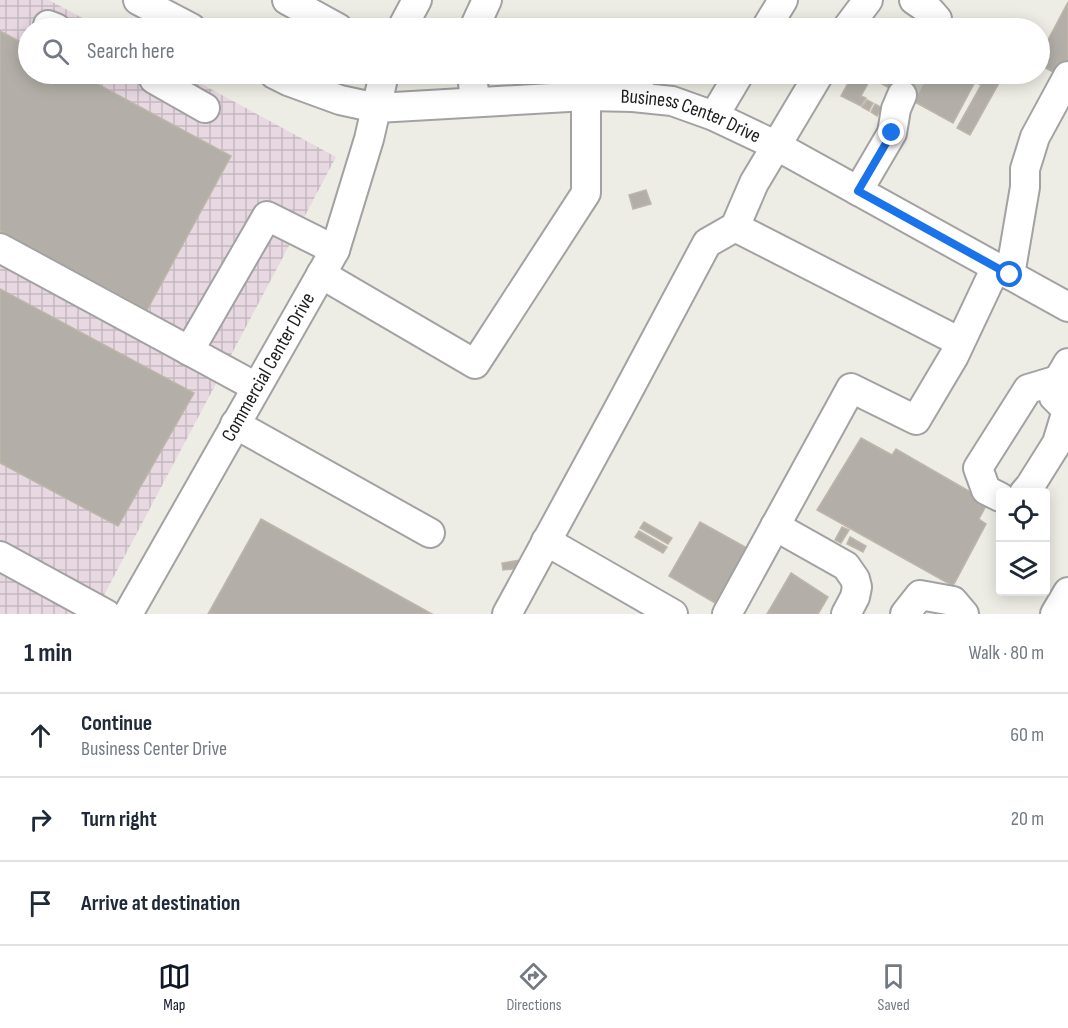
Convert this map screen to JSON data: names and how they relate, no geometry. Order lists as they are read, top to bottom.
{
  "streets": {
    "street": ["Business Center Drive", "Commercial Center Drive"]
  },
  "crossings": [
    ["Business Center Drive", "Commercial Center Drive"]
  ],
  "page": {
    "search": "Search here",
    "heading": ["1 min", "Walk · 80 m"],
    "list": [
      ["Continue", "Business Center Drive", "60 m"],
      ["Turn right", "20 m"],
      "Arrive at destination"
    ],
    "nav": ["Map", "Directions", "Saved"]
  }
}
